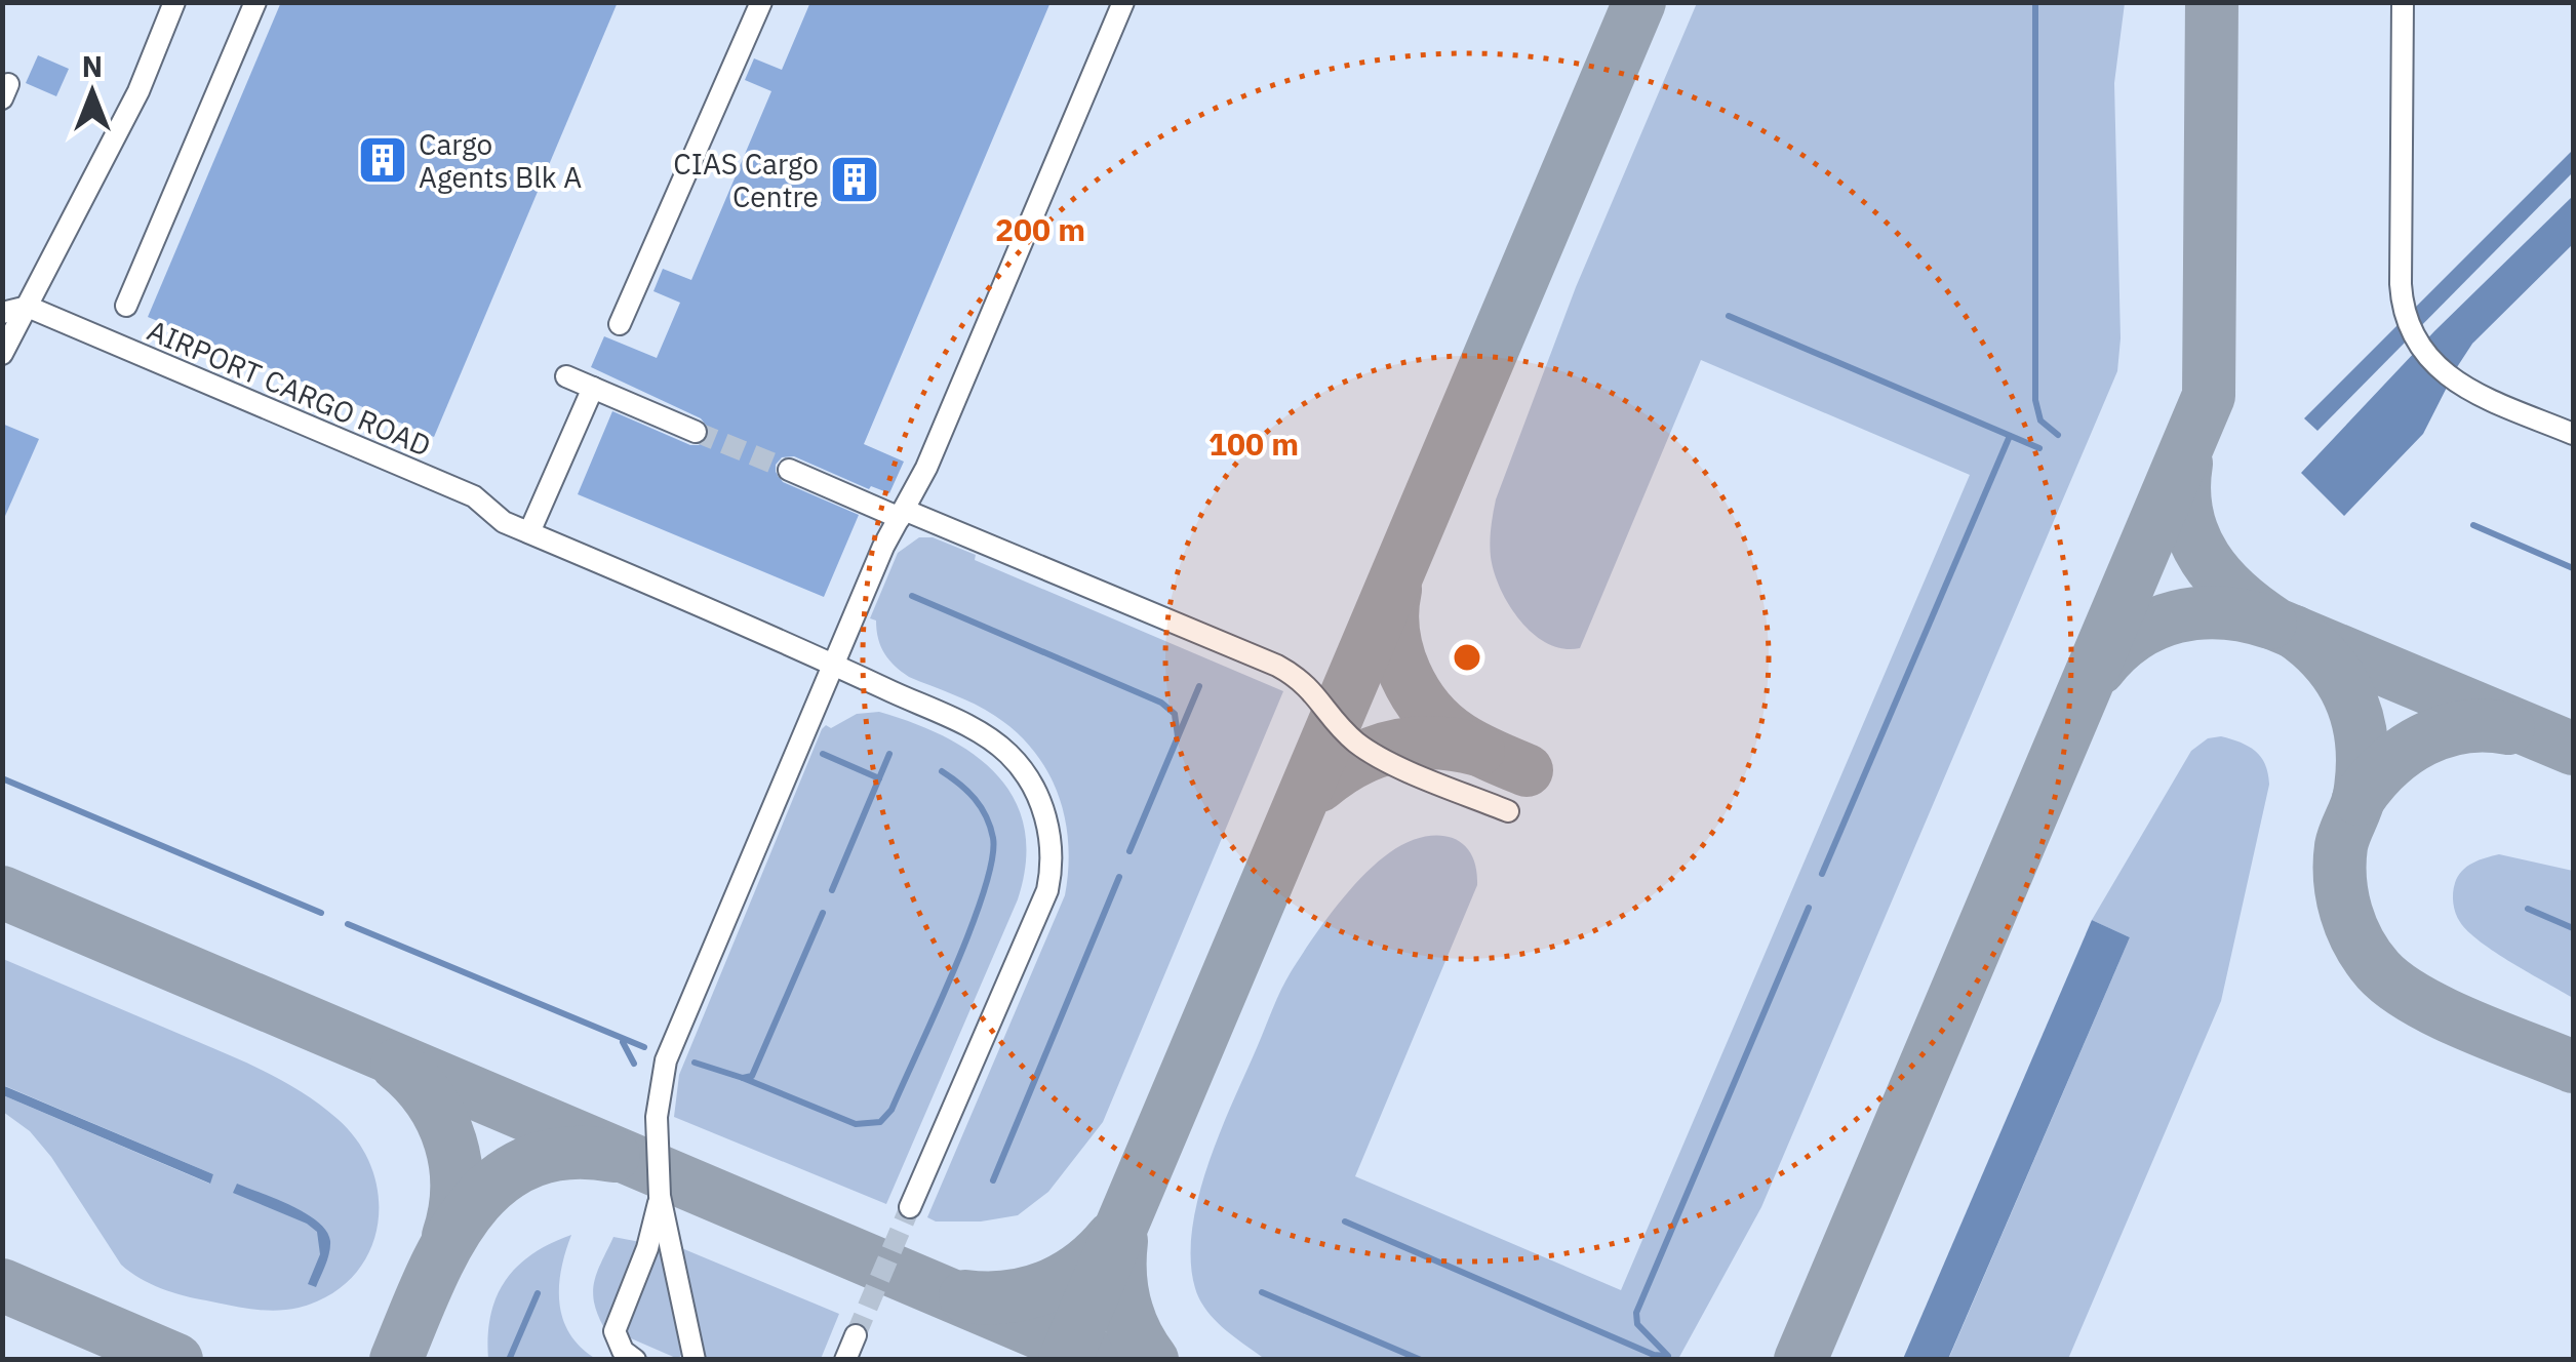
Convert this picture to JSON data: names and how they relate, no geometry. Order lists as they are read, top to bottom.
{
  "streets": {
    "lane": ["AIRPORT CARGO ROAD"]
  },
  "places": {
    "building": ["Cargo Agents Blk A", "CIAS Cargo Centre"]
  },
  "north": "top",
  "rings": ["200 m", "100 m"]
}
